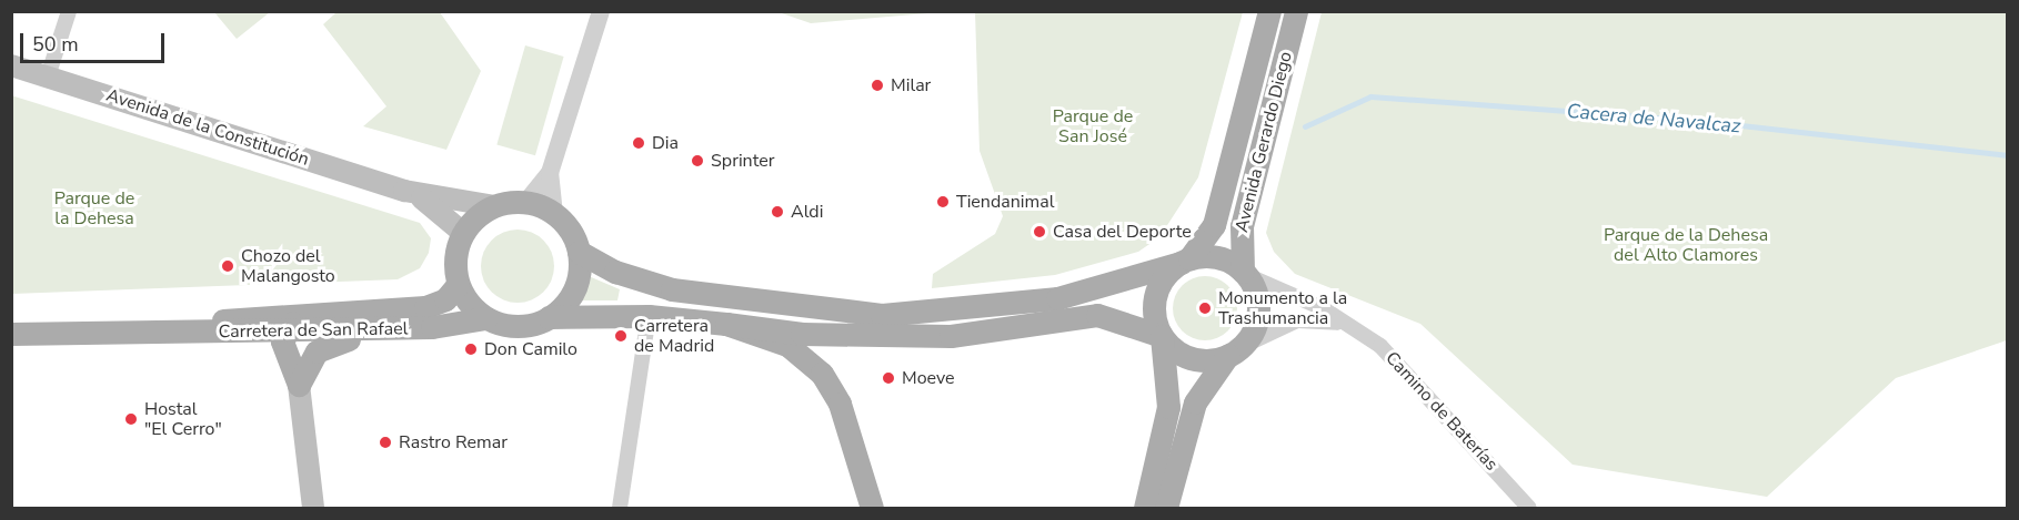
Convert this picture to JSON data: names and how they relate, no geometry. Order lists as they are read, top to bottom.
{
  "streets": {
    "main road": ["Avenida de la Constitución", "Avenida Gerardo Diego", "Carretera de San Rafael"],
    "street": ["Camino de Baterías"]
  },
  "crossings": [
    ["Avenida de la Constitución", "Carretera de San Rafael"],
    ["Avenida Gerardo Diego", "Camino de Baterías"]
  ],
  "water": ["Cacera de Navalcaz"],
  "parks": ["Parque de San José", "Parque de la Dehesa", "Parque de la Dehesa del Alto Clamores"],
  "places": [
    "Milar",
    "Dia",
    "Sprinter",
    "Tiendanimal",
    "Aldi",
    "Casa del Deporte",
    "Chozo del Malangosto",
    "Monumento a la Trashumancia",
    "Carretera de Madrid",
    "Don Camilo",
    "Moeve",
    "Hostal \"El Cerro\"",
    "Rastro Remar"
  ],
  "scale_bar": "50 m"
}
